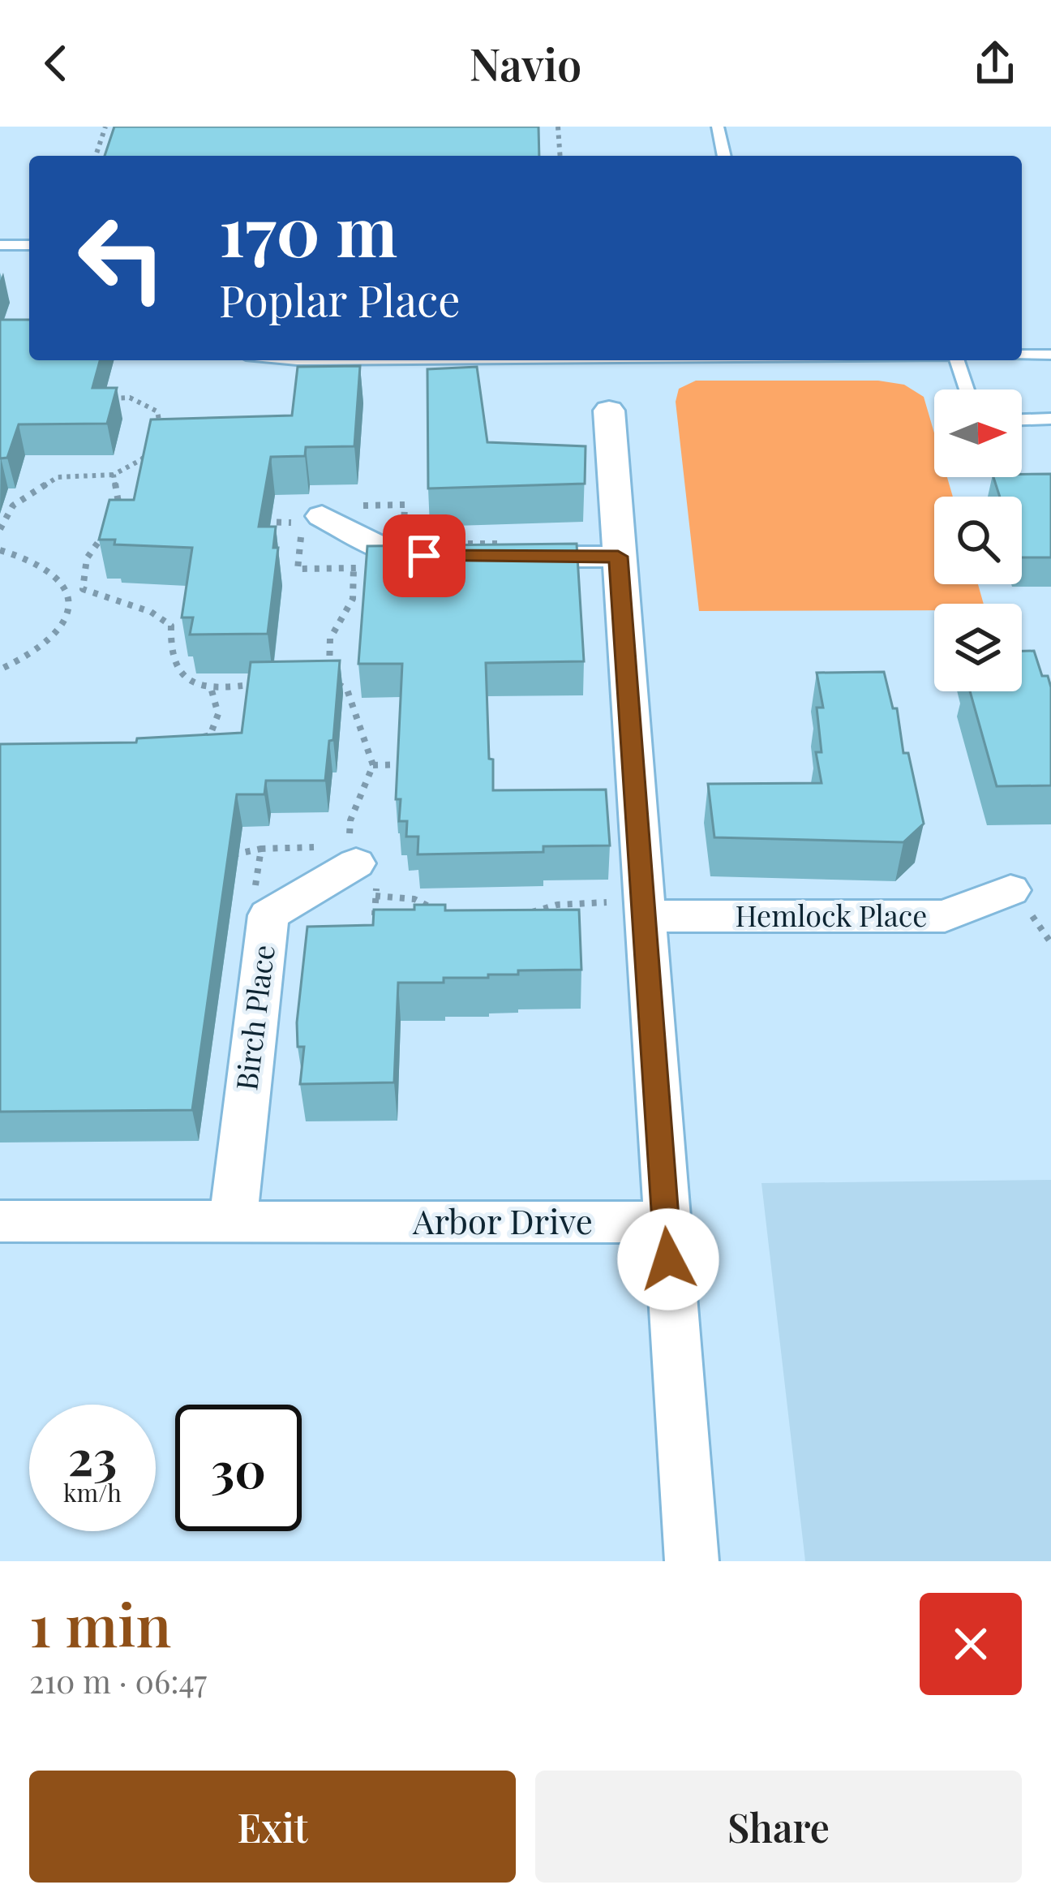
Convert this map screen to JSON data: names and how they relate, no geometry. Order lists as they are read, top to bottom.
{
  "streets": {
    "street": ["Hemlock Place", "Birch Place", "Arbor Drive"]
  },
  "crossings": [
    ["Birch Place", "Arbor Drive"]
  ],
  "north": "right",
  "page": {
    "header": "Navio",
    "turn": ["170 m", "Poplar Place"],
    "speed": "23 km/h",
    "limit": "30",
    "heading": ["1 min", "210 m · 06:47"],
    "buttons": ["Exit", "Share"]
  }
}
